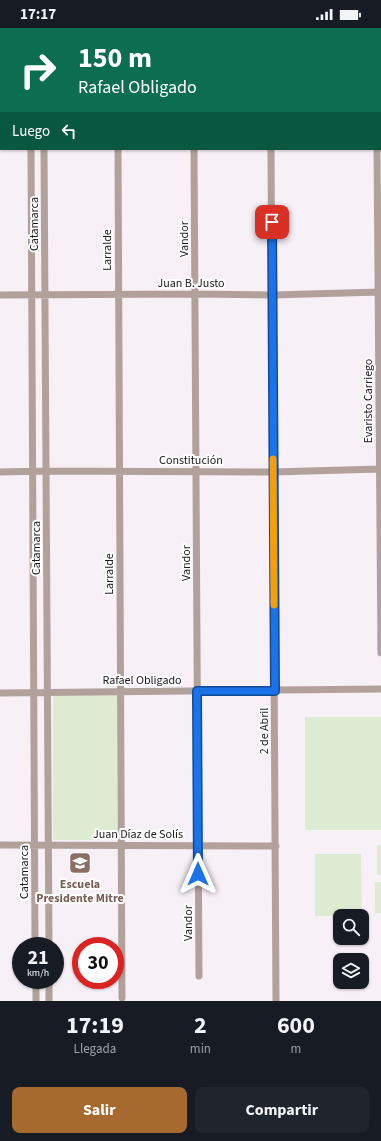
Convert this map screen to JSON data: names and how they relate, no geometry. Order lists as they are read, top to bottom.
{
  "streets": {
    "street": [
      "Catamarca",
      "Vandor",
      "Larralde",
      "Juan B. Justo",
      "Evaristo Carriego",
      "Constitución",
      "Rafael Obligado",
      "2 de Abril",
      "Juan Díaz de Solís"
    ]
  },
  "crossings": [
    ["Catamarca", "Juan B. Justo"],
    ["Catamarca", "Constitución"],
    ["Catamarca", "Rafael Obligado"],
    ["Catamarca", "Juan Díaz de Solís"],
    ["Vandor", "Juan B. Justo"],
    ["Vandor", "Constitución"],
    ["Vandor", "Rafael Obligado"],
    ["Vandor", "Juan Díaz de Solís"],
    ["Larralde", "Juan B. Justo"],
    ["Larralde", "Constitución"],
    ["Larralde", "Rafael Obligado"],
    ["Larralde", "Juan Díaz de Solís"],
    ["Juan B. Justo", "Evaristo Carriego"],
    ["Juan B. Justo", "2 de Abril"],
    ["Evaristo Carriego", "Constitución"],
    ["Constitución", "2 de Abril"],
    ["Rafael Obligado", "2 de Abril"],
    ["2 de Abril", "Juan Díaz de Solís"]
  ],
  "places": {
    "school or university": ["Escuela Presidente Mitre"]
  },
  "page": {
    "status": "17:17",
    "turn": ["150 m", "Rafael Obligado"],
    "then": "Luego",
    "speed": "21 km/h",
    "limit": "30",
    "eta": [
      "17:19",
      "Llegada",
      "2",
      "min",
      "600",
      "m"
    ],
    "buttons": ["Salir", "Compartir"]
  }
}
